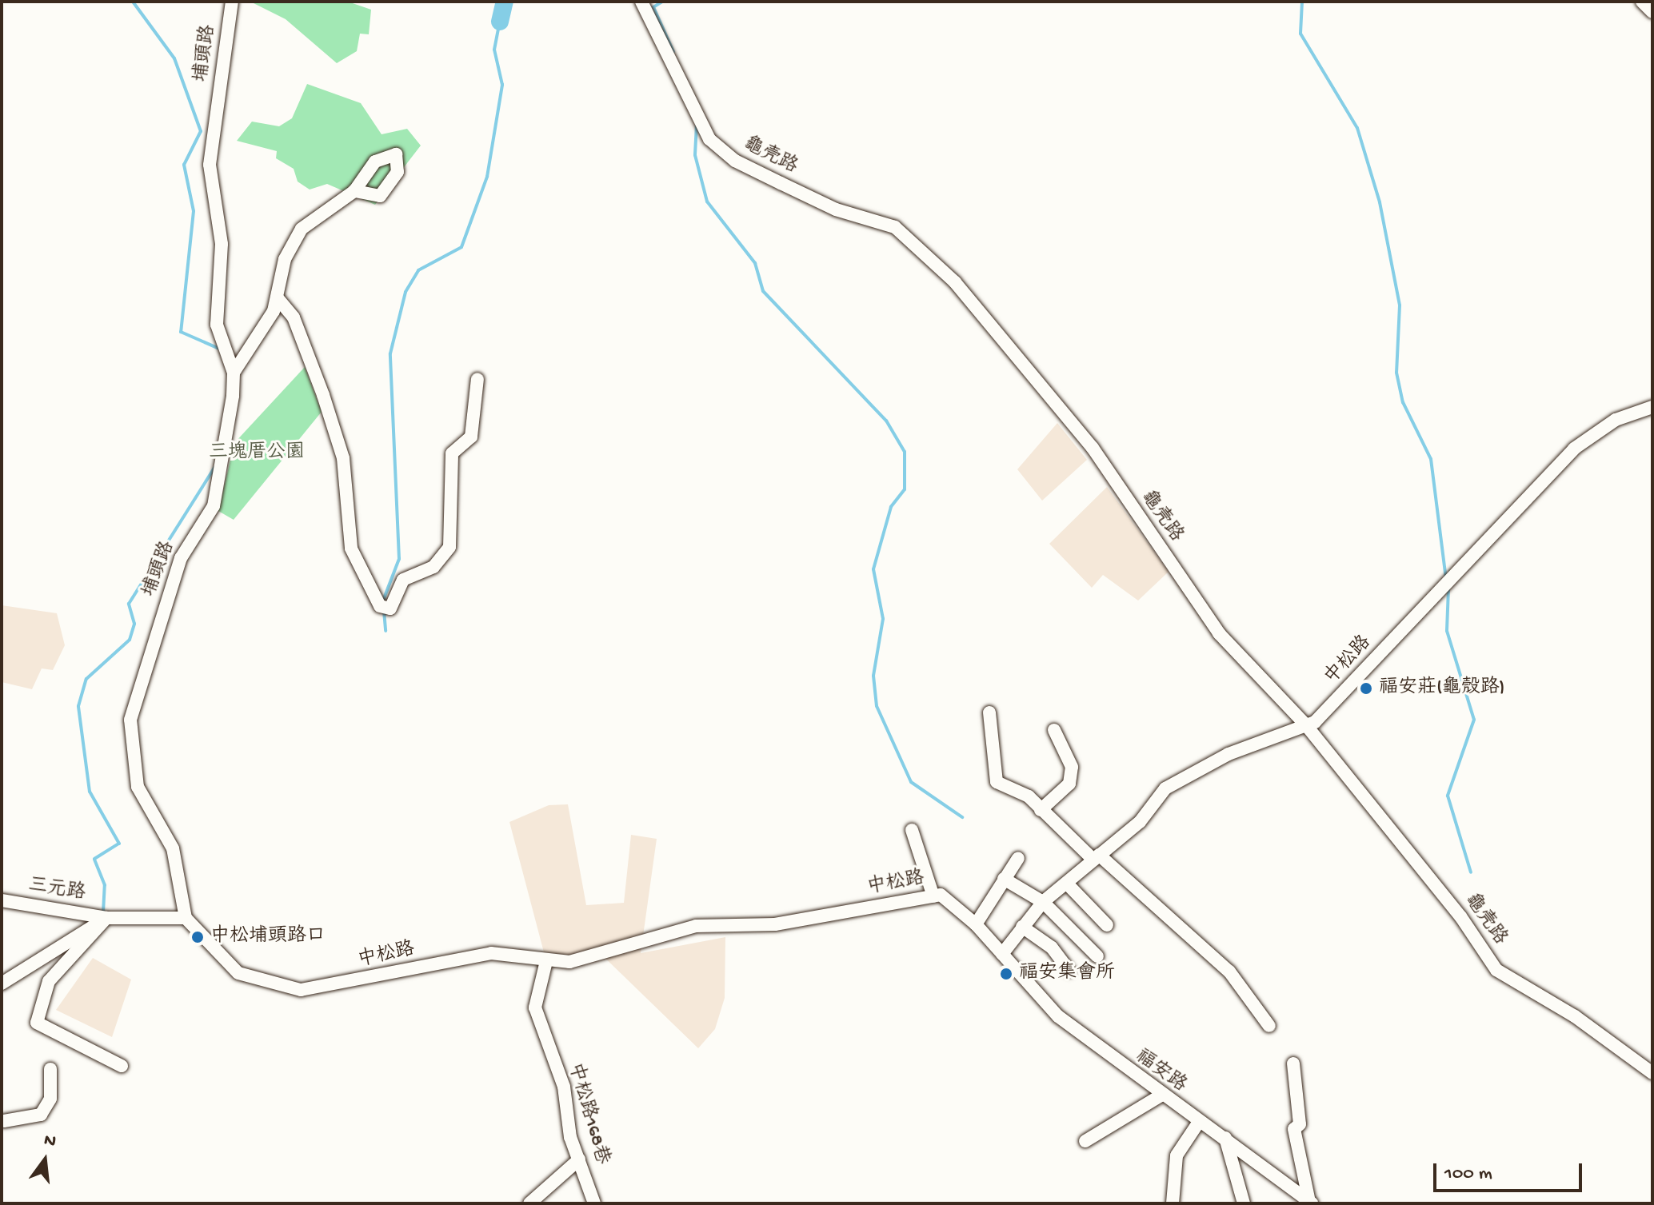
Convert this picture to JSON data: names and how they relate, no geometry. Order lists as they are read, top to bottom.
{
  "streets": {
    "street": [
      "埔頭路",
      "龜壳路",
      "中松路",
      "三元路",
      "福安路",
      "中松路168巷"
    ]
  },
  "crossings": [
    ["埔頭路", "中松路"],
    ["龜壳路", "中松路"],
    ["中松路", "福安路"],
    ["中松路", "中松路168巷"]
  ],
  "parks": ["三塊厝公園"],
  "places": ["福安莊(龜殼路)", "中松埔頭路口", "福安集會所"],
  "scale_bar": "100 m",
  "north": "top"
}
